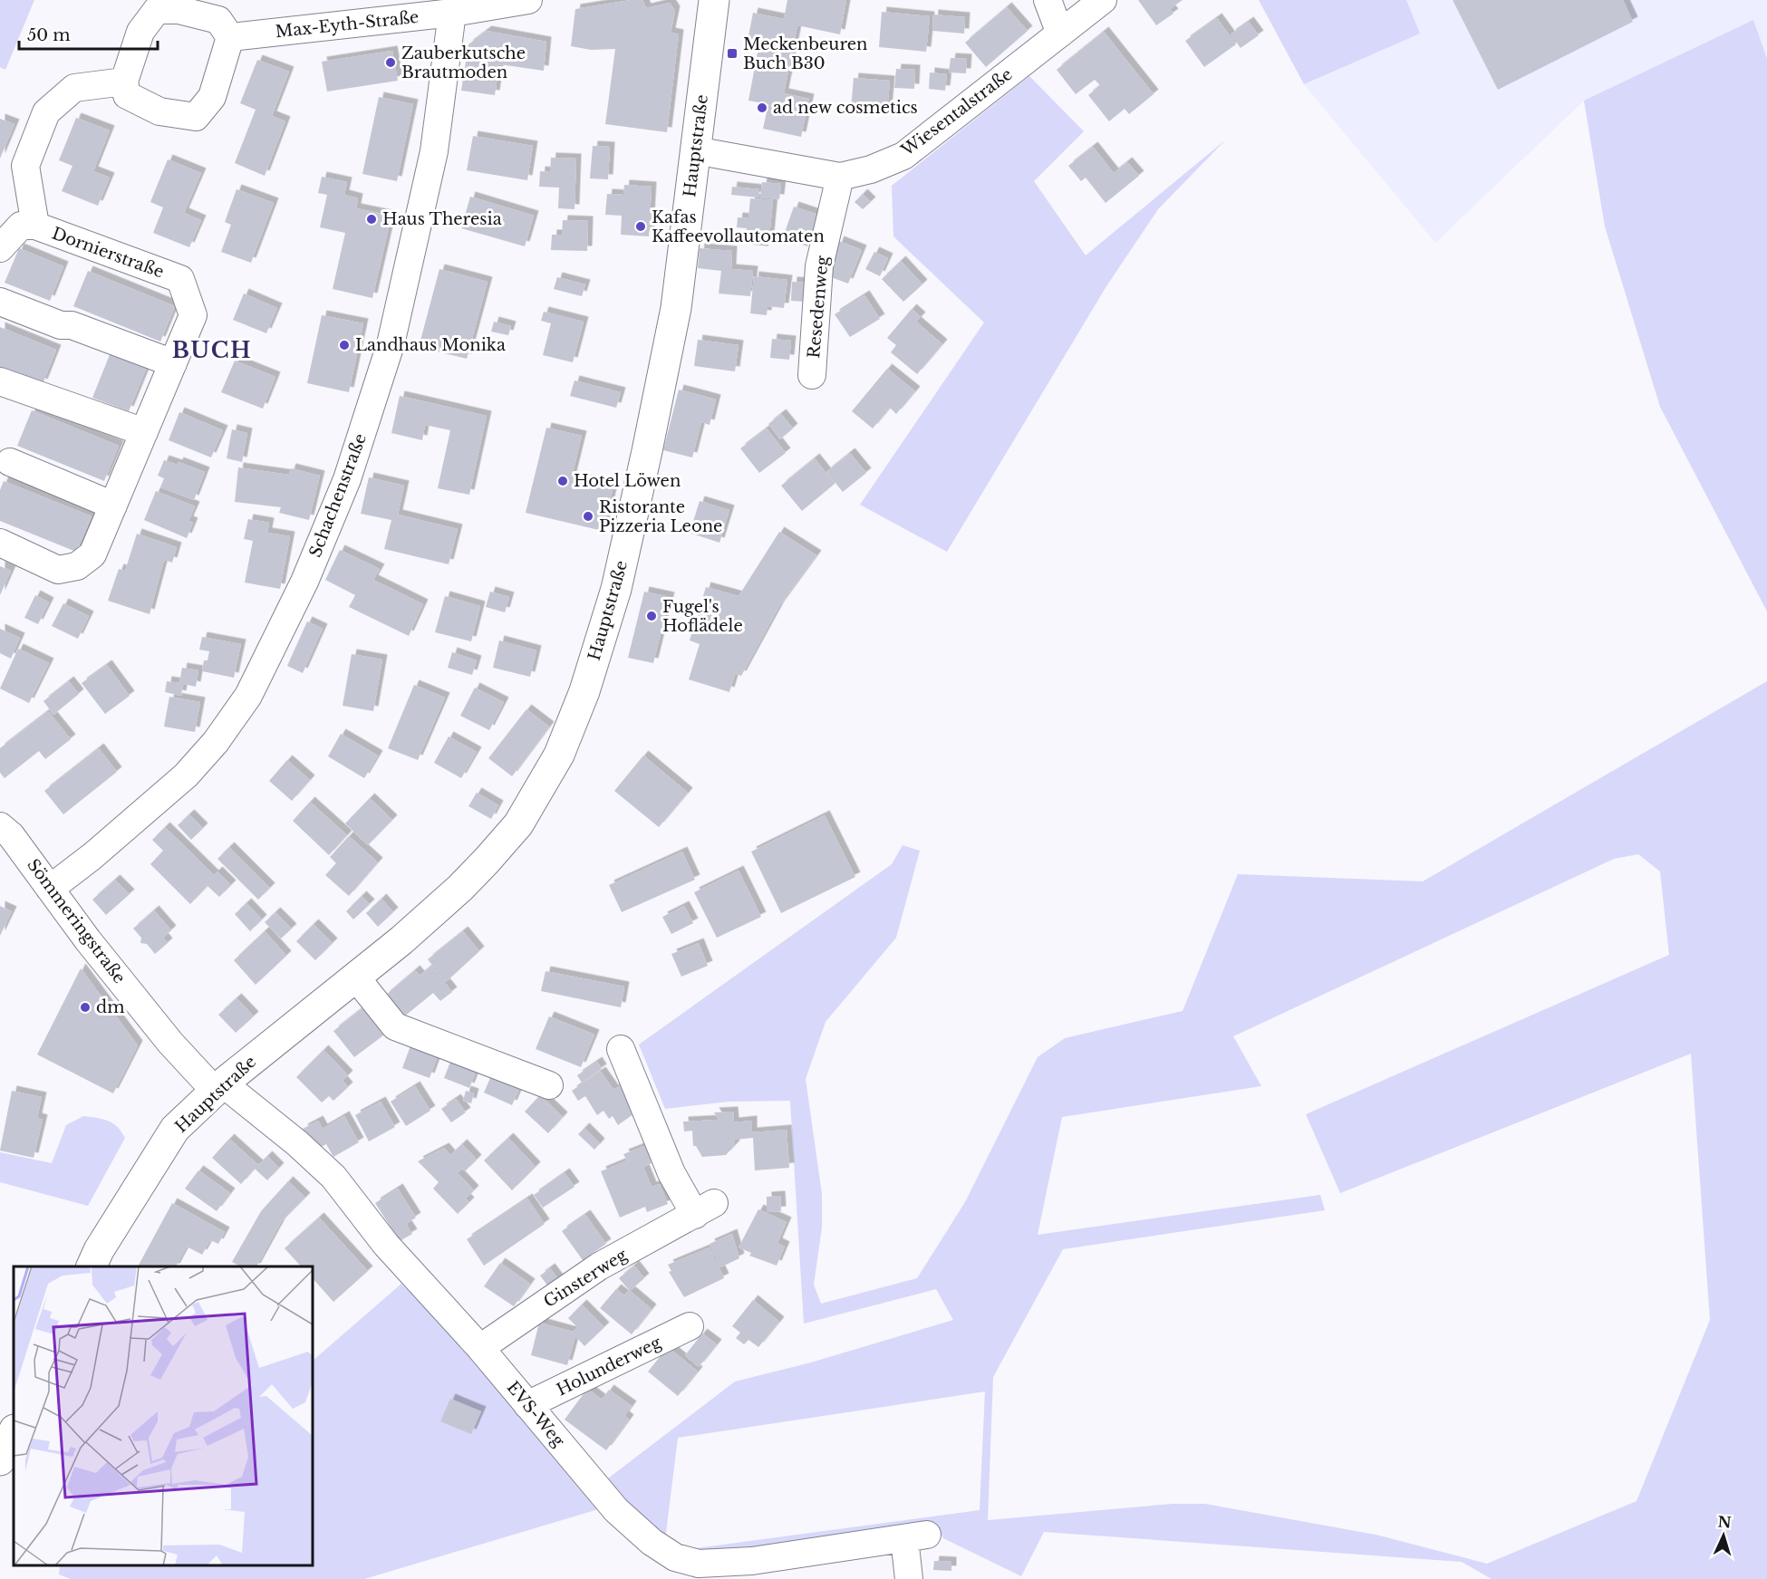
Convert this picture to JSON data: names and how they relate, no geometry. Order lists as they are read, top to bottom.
{
  "streets": {
    "main road": ["Hauptstraße"],
    "street": [
      "Max-Eyth-Straße",
      "Wiesentalstraße",
      "Dornierstraße",
      "Resedenweg",
      "Schachenstraße",
      "Sömmeringstraße",
      "Ginsterweg",
      "Holunderweg",
      "EVS-Weg"
    ]
  },
  "crossings": [
    ["Max-Eyth-Straße", "Schachenstraße"],
    ["Wiesentalstraße", "Hauptstraße"],
    ["Wiesentalstraße", "Resedenweg"],
    ["Hauptstraße", "Sömmeringstraße"],
    ["Hauptstraße", "EVS-Weg"],
    ["Schachenstraße", "Sömmeringstraße"],
    ["Sömmeringstraße", "EVS-Weg"],
    ["Ginsterweg", "EVS-Weg"],
    ["Holunderweg", "EVS-Weg"]
  ],
  "districts": ["BUCH"],
  "places": {
    "transit": ["Meckenbeuren Buch B30"],
    "other": [
      "Zauberkutsche Brautmoden",
      "ad new cosmetics",
      "Haus Theresia",
      "Kafas Kaffeevollautomaten",
      "Landhaus Monika",
      "Hotel Löwen",
      "Ristorante Pizzeria Leone",
      "Fugel's Hoflädele",
      "dm"
    ]
  },
  "scale_bar": "50 m",
  "north": "top"
}
